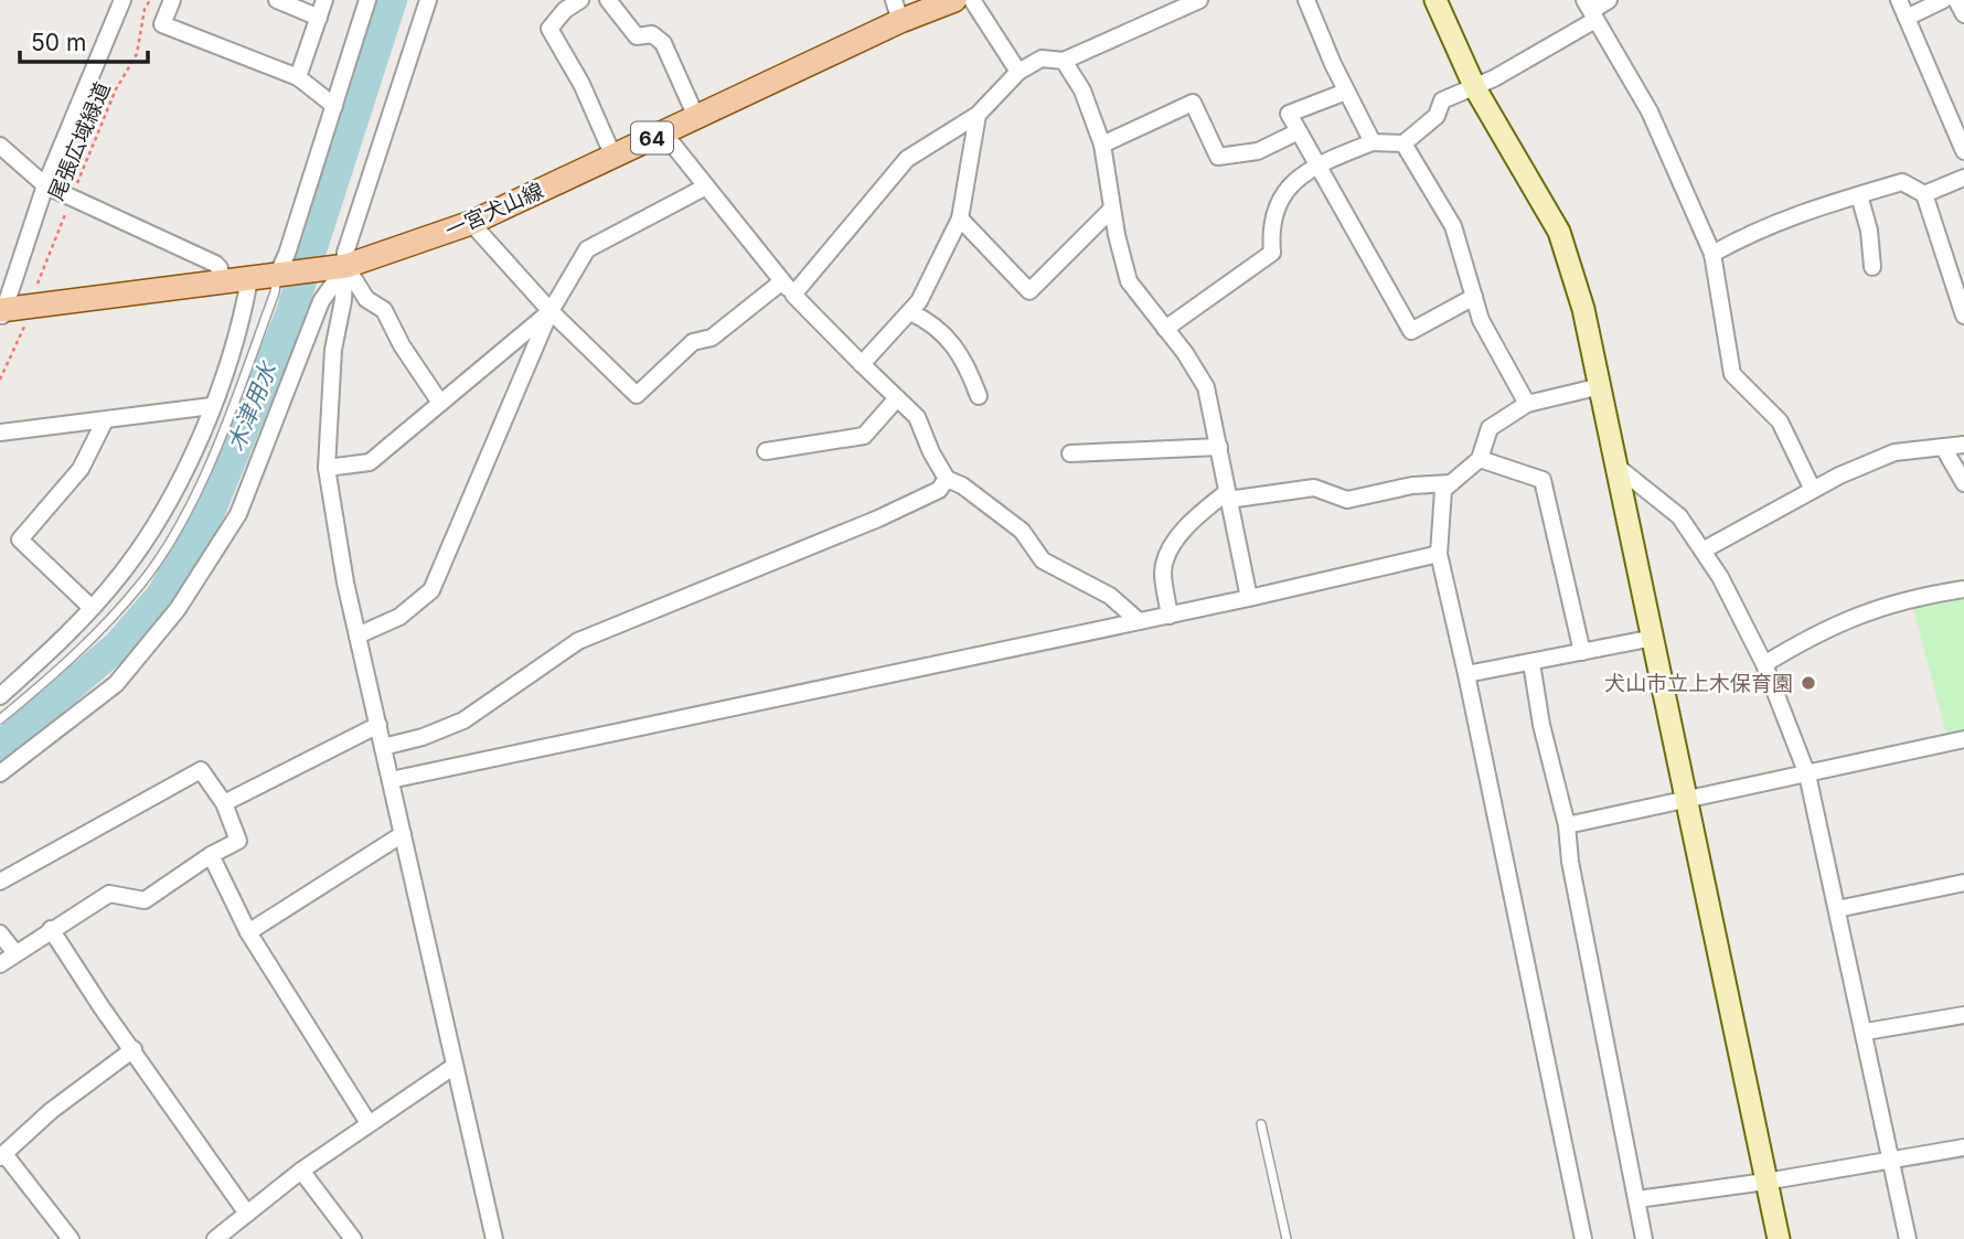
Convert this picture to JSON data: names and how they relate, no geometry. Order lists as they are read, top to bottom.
{
  "streets": {
    "main road": ["64", "一宮犬山線"],
    "path": ["尾張広域緑道"]
  },
  "water": ["木津用水"],
  "places": ["犬山市立上木保育園"],
  "scale_bar": "50 m"
}
